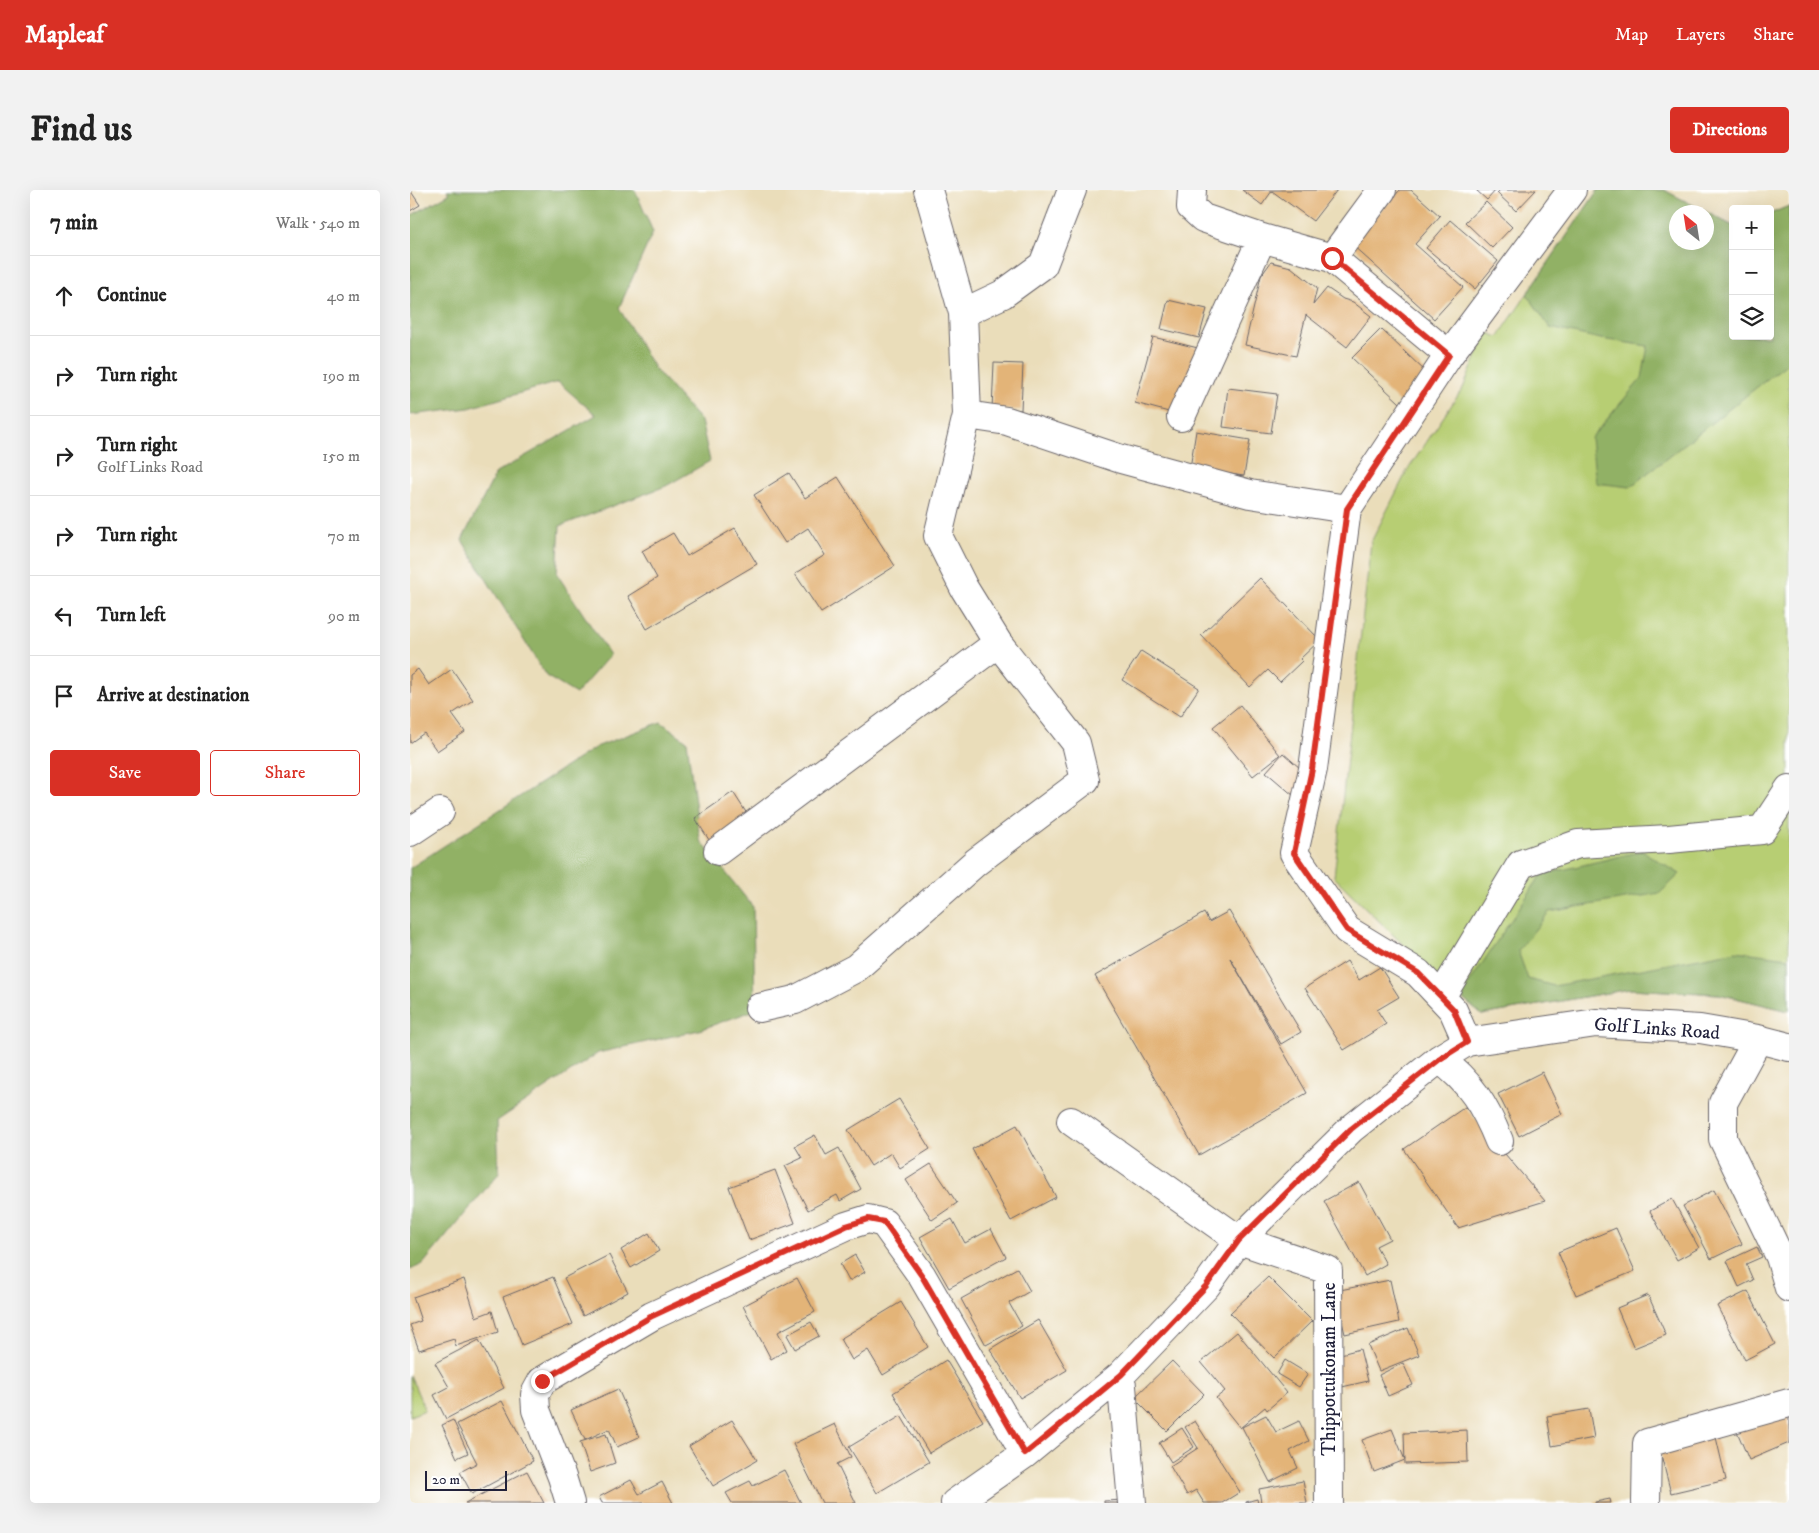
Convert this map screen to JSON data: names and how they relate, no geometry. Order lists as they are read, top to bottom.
{
  "streets": {
    "street": ["Golf Links Road", "Thippottukonam Lane"]
  },
  "crossings": [
    ["Golf Links Road", "Thippottukonam Lane"]
  ],
  "scale_bar": "20 m",
  "north": "top left",
  "page": {
    "header": "Mapleaf",
    "nav": ["Map", "Layers", "Share"],
    "buttons": [
      "Directions",
      ["Save", "Share"]
    ],
    "title": "Find us",
    "heading": ["7 min", "Walk · 540 m"],
    "map_buttons": ["+", "−"],
    "list": [
      ["Continue", "40 m"],
      ["Turn right", "190 m"],
      ["Turn right", "Golf Links Road", "150 m"],
      ["Turn right", "70 m"],
      ["Turn left", "90 m"],
      "Arrive at destination"
    ],
    "scale": "20 m"
  }
}
